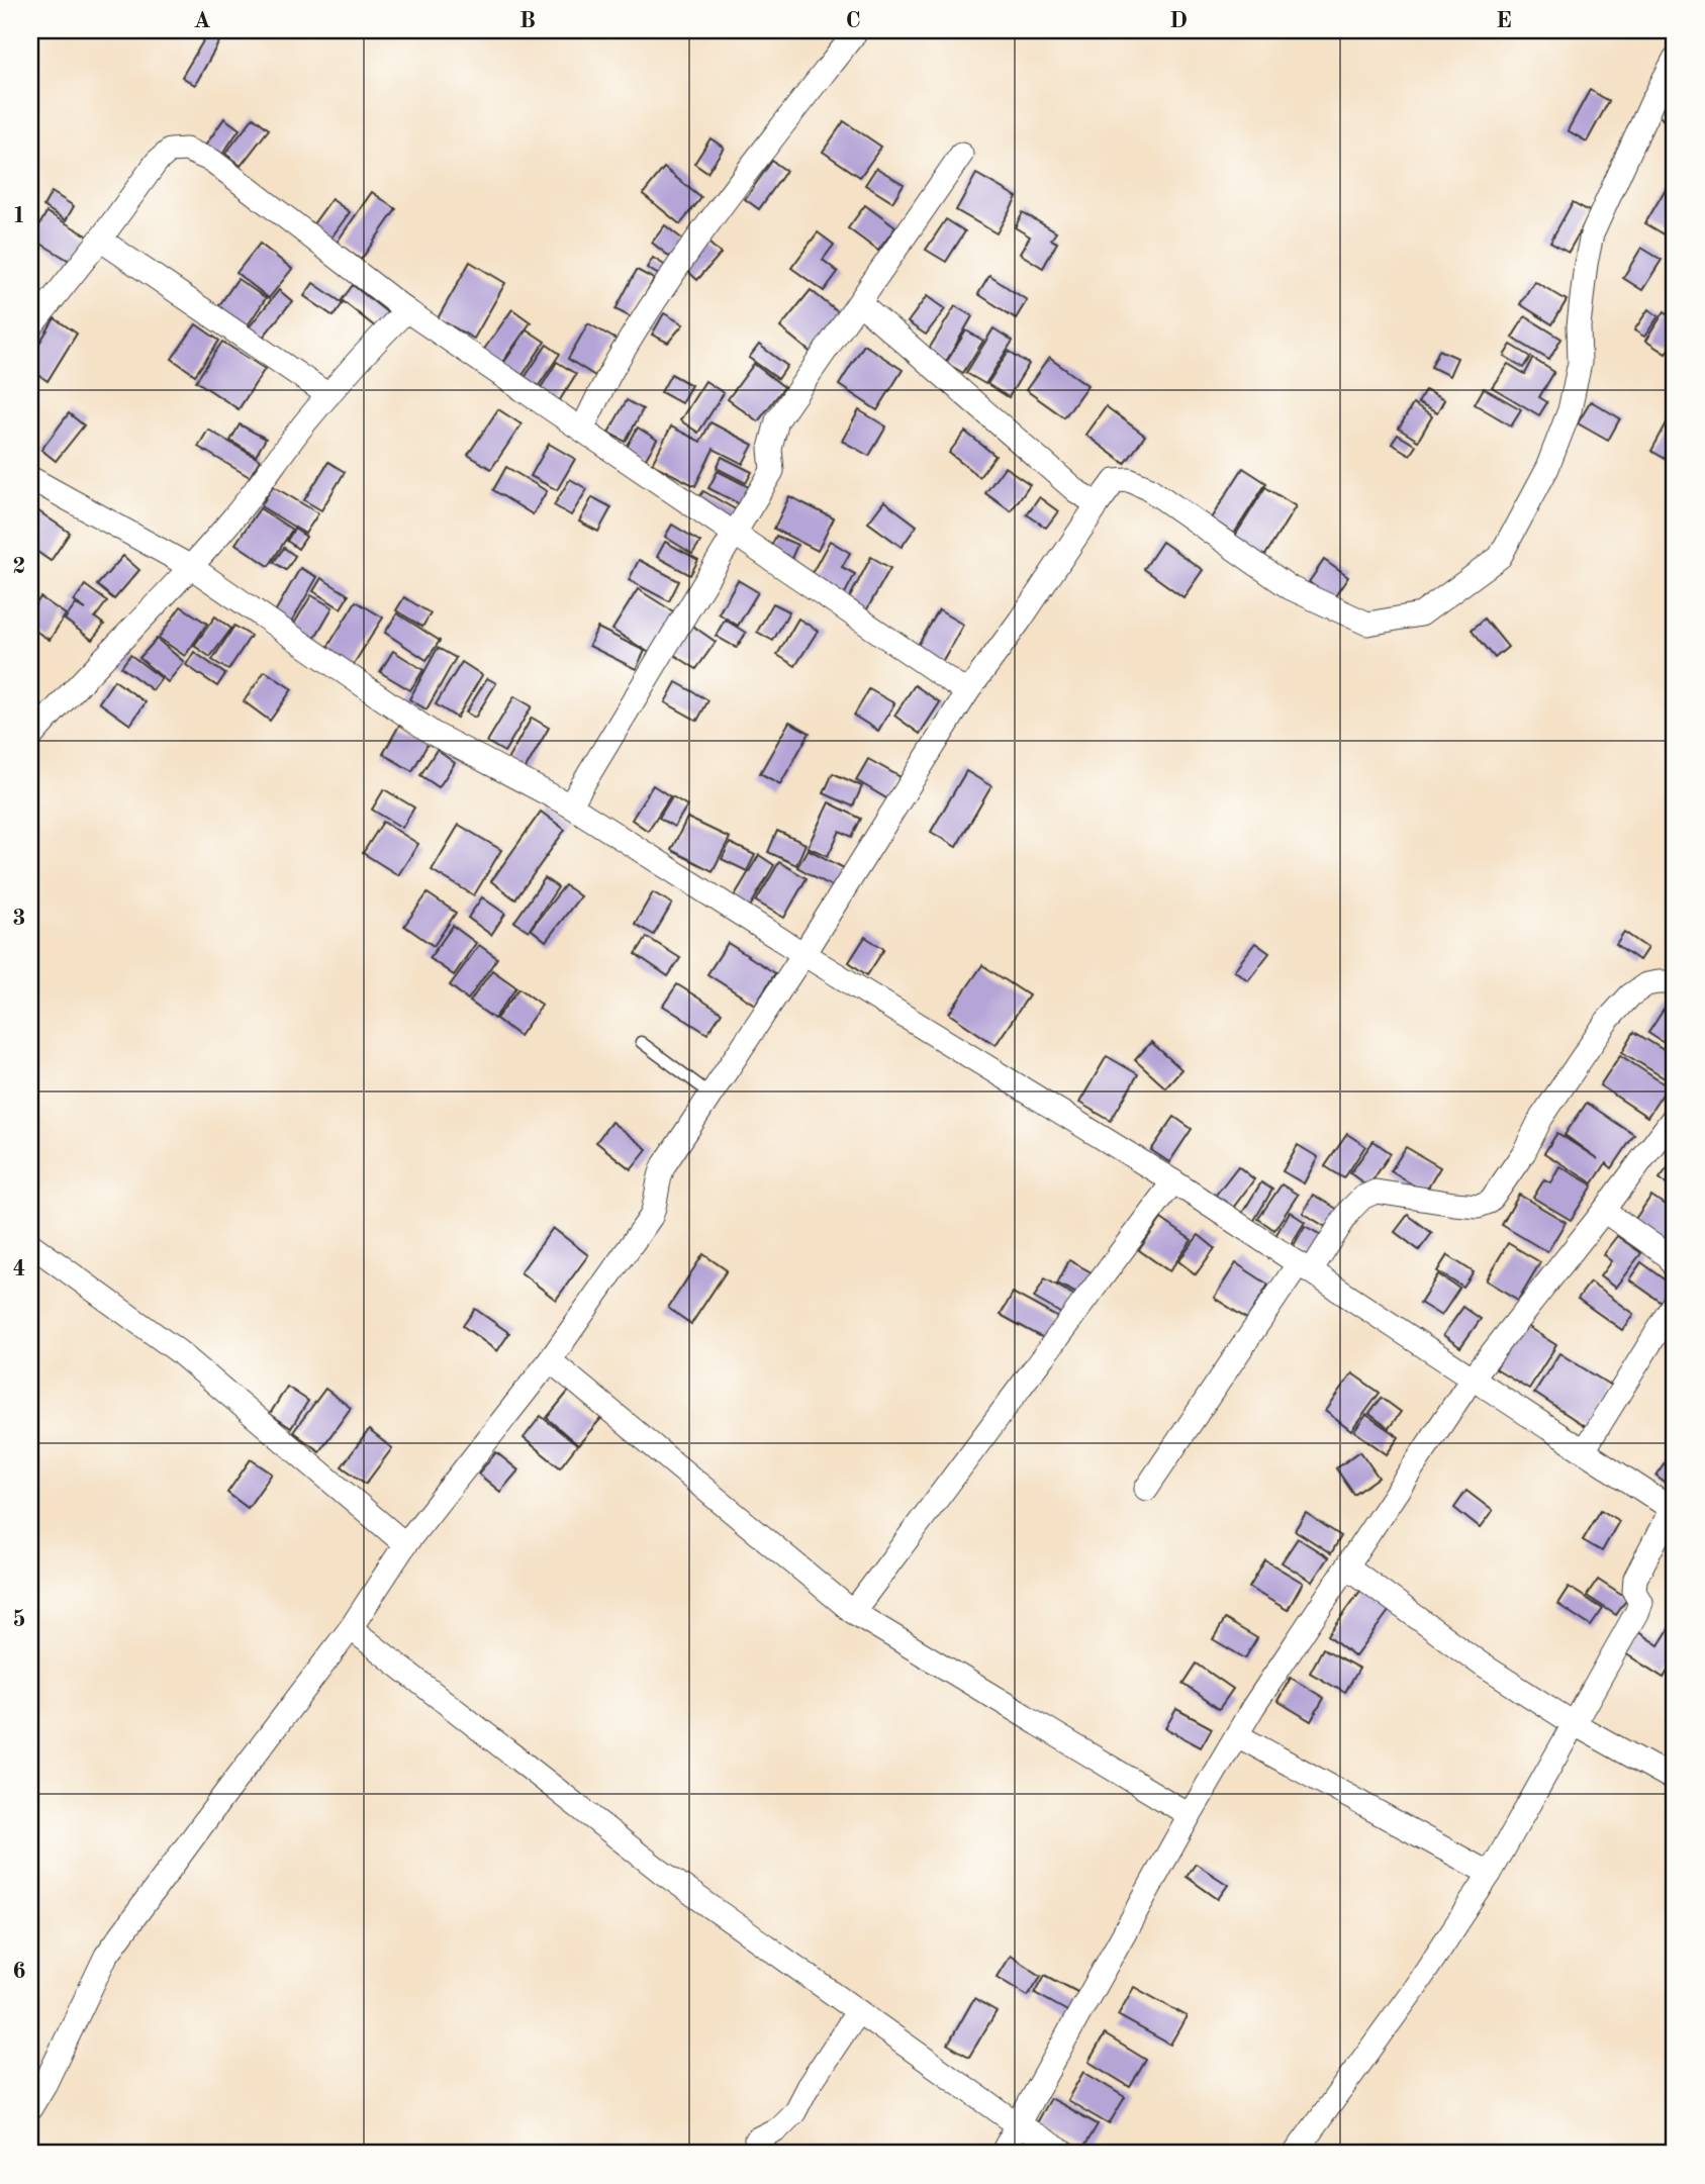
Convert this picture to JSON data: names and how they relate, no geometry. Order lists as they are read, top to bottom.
{
  "grid": {
    "columns": [
      "A",
      "B",
      "C",
      "D",
      "E"
    ],
    "rows": [
      "1",
      "2",
      "3",
      "4",
      "5",
      "6"
    ]
  }
}
